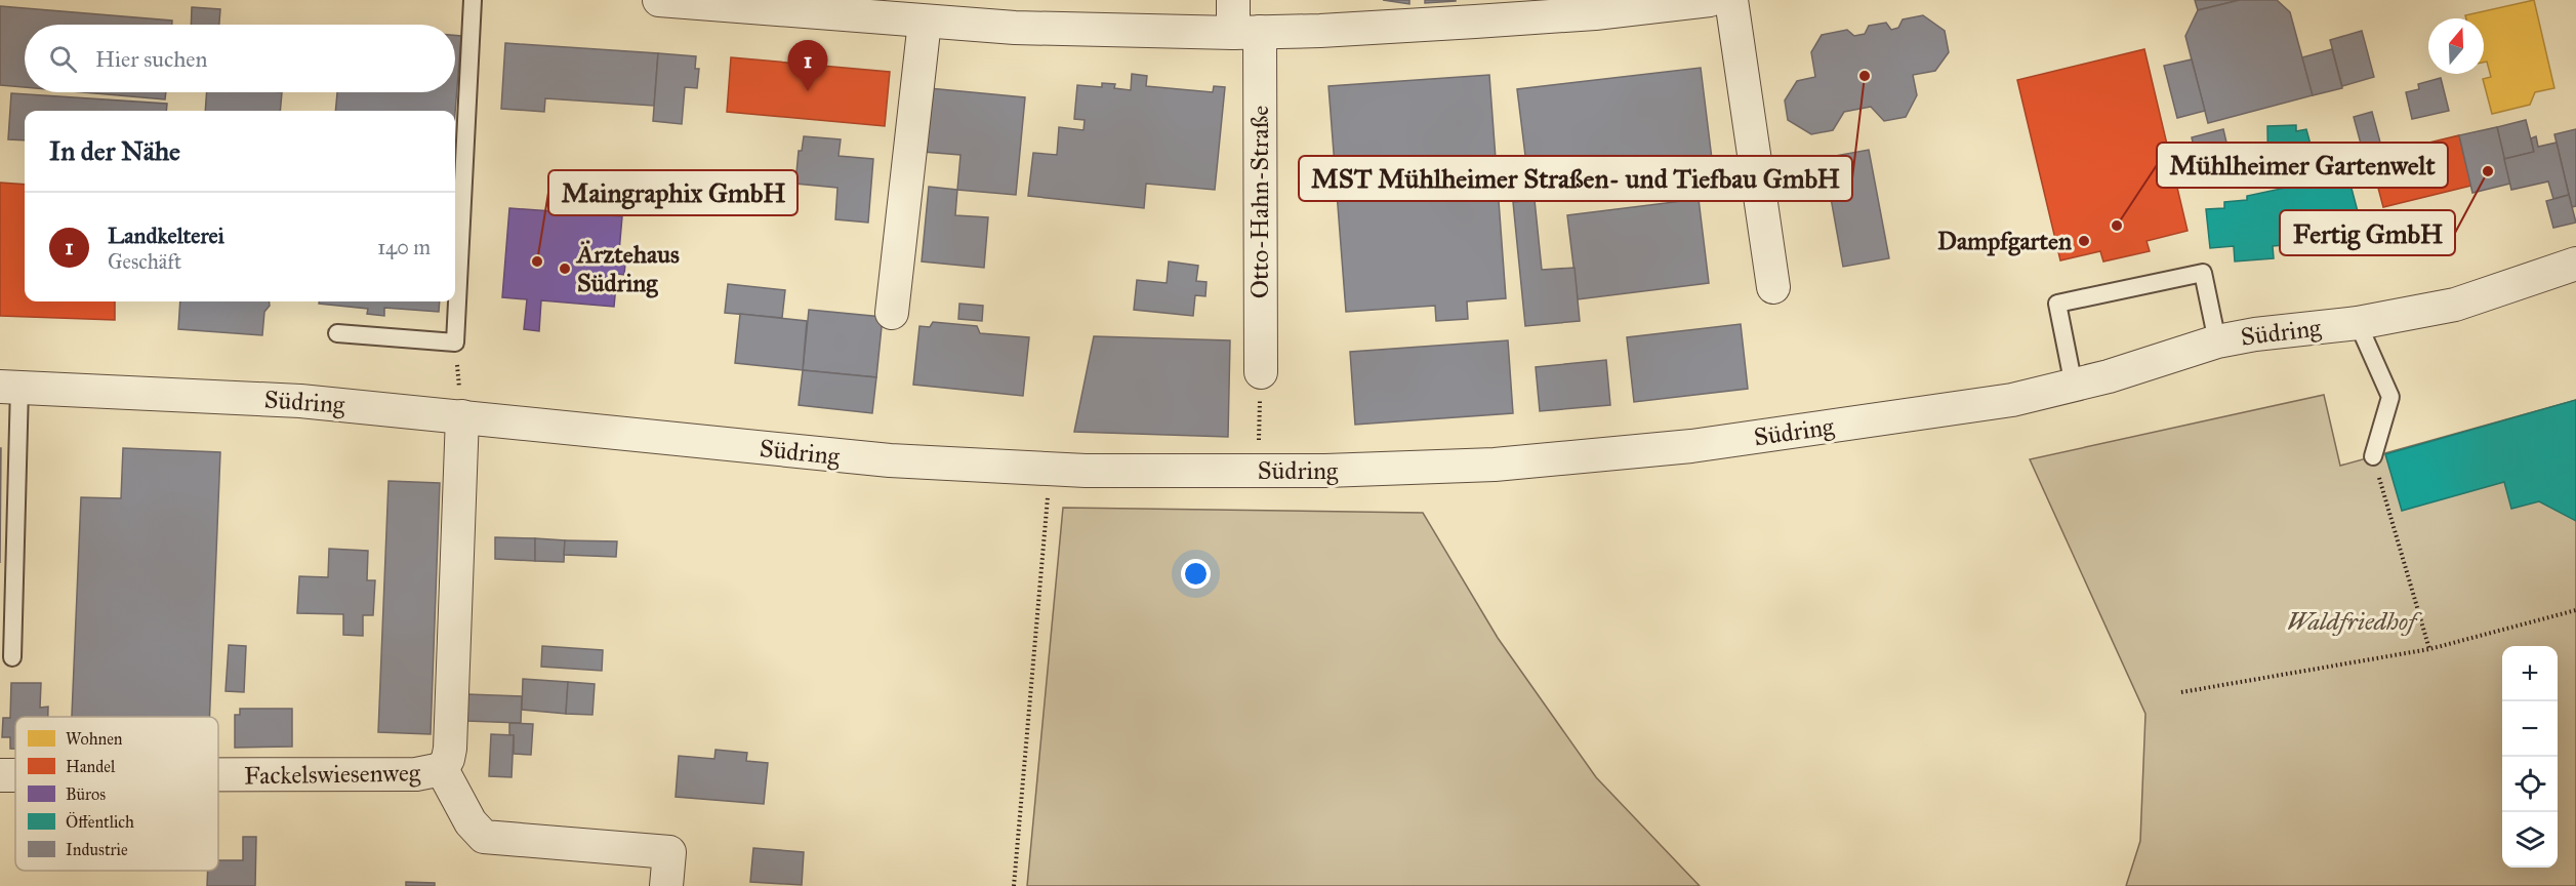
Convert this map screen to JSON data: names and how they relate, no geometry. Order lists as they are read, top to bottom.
{
  "streets": {
    "street": ["Otto-Hahn-Straße", "Südring", "Fackelswiesenweg"]
  },
  "crossings": [
    ["Südring", "Fackelswiesenweg"]
  ],
  "parks": ["Waldfriedhof"],
  "places": [
    "MST Mühlheimer Straßen- und Tiefbau GmbH",
    "Fertig GmbH",
    "Mühlheimer Gartenwelt",
    "Dampfgarten",
    "Maingraphix GmbH",
    "Ärztehaus Südring"
  ],
  "legend": [
    "Wohnen",
    "Handel",
    "Büros",
    "Öffentlich",
    "Industrie"
  ],
  "north": "top",
  "page": {
    "search": "Hier suchen",
    "pins": "1",
    "heading": "In der Nähe",
    "list": [
      {
        "mark": "1",
        "name": "Landkelterei",
        "note": "Geschäft",
        "value": "140 m"
      }
    ],
    "map_buttons": ["+", "−"]
  }
}
